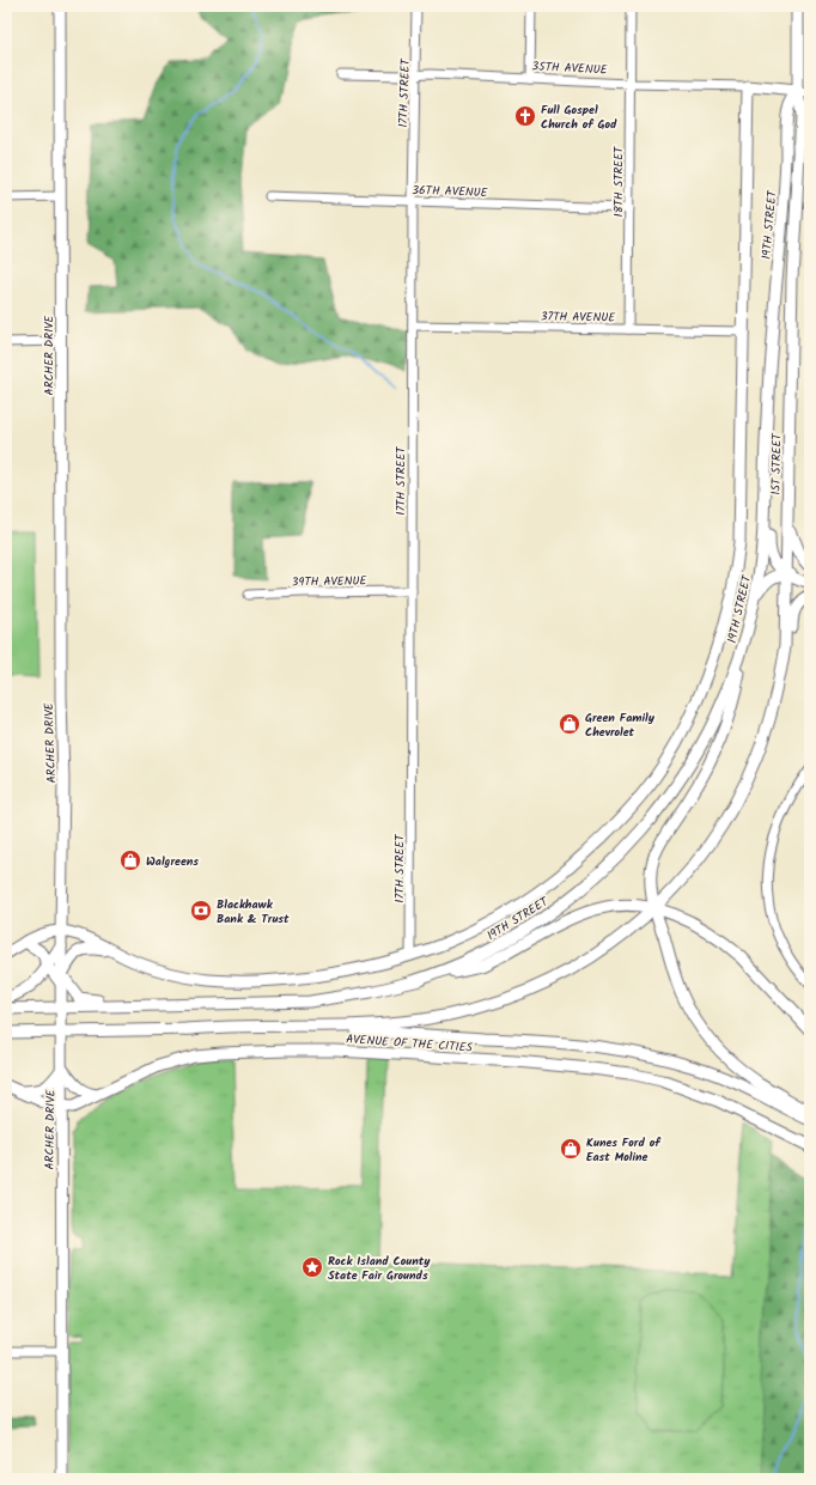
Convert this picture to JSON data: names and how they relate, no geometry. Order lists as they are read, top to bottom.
{
  "streets": {
    "main road": [
      "35TH AVENUE",
      "19TH STREET",
      "ARCHER DRIVE",
      "1ST STREET",
      "AVENUE OF THE CITIES"
    ],
    "street": [
      "17TH STREET",
      "18TH STREET",
      "36TH AVENUE",
      "37TH AVENUE",
      "39TH AVENUE"
    ]
  },
  "crossings": [
    ["35TH AVENUE", "17TH STREET"],
    ["35TH AVENUE", "18TH STREET"],
    ["35TH AVENUE", "19TH STREET"],
    ["35TH AVENUE", "1ST STREET"],
    ["17TH STREET", "36TH AVENUE"],
    ["17TH STREET", "19TH STREET"],
    ["17TH STREET", "37TH AVENUE"],
    ["17TH STREET", "39TH AVENUE"],
    ["18TH STREET", "36TH AVENUE"],
    ["18TH STREET", "37TH AVENUE"],
    ["19TH STREET", "37TH AVENUE"],
    ["19TH STREET", "1ST STREET"],
    ["ARCHER DRIVE", "AVENUE OF THE CITIES"]
  ],
  "places": {
    "church": ["Full Gospel Church of God"],
    "shop": ["Green Family Chevrolet", "Walgreens", "Kunes Ford of East Moline"],
    "bank": ["Blackhawk Bank & Trust"],
    "place": ["Rock Island County State Fair Grounds"]
  }
}
